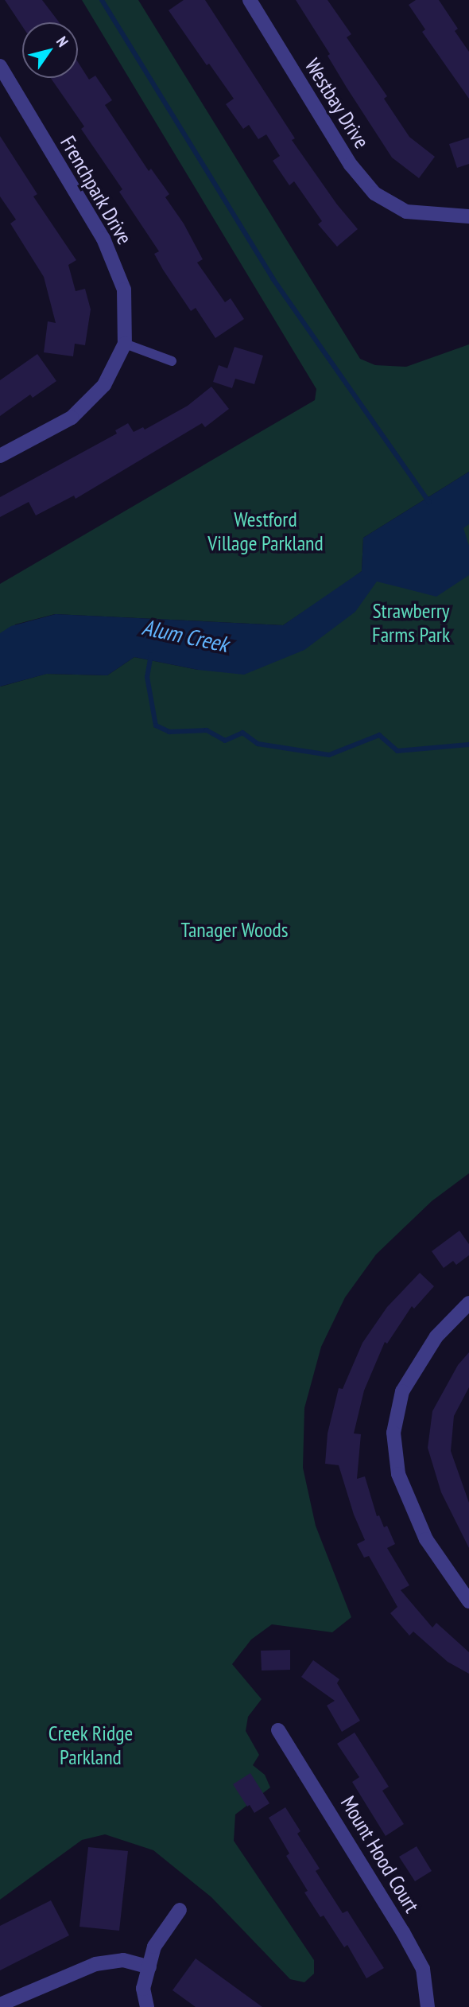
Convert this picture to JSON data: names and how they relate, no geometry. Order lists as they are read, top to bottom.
{
  "streets": {
    "street": ["Westbay Drive", "Frenchpark Drive", "Mount Hood Court"]
  },
  "water": ["Alum Creek"],
  "parks": [
    "Westford Village Parkland",
    "Strawberry Farms Park",
    "Tanager Woods",
    "Creek Ridge Parkland"
  ],
  "north": "top right"
}
